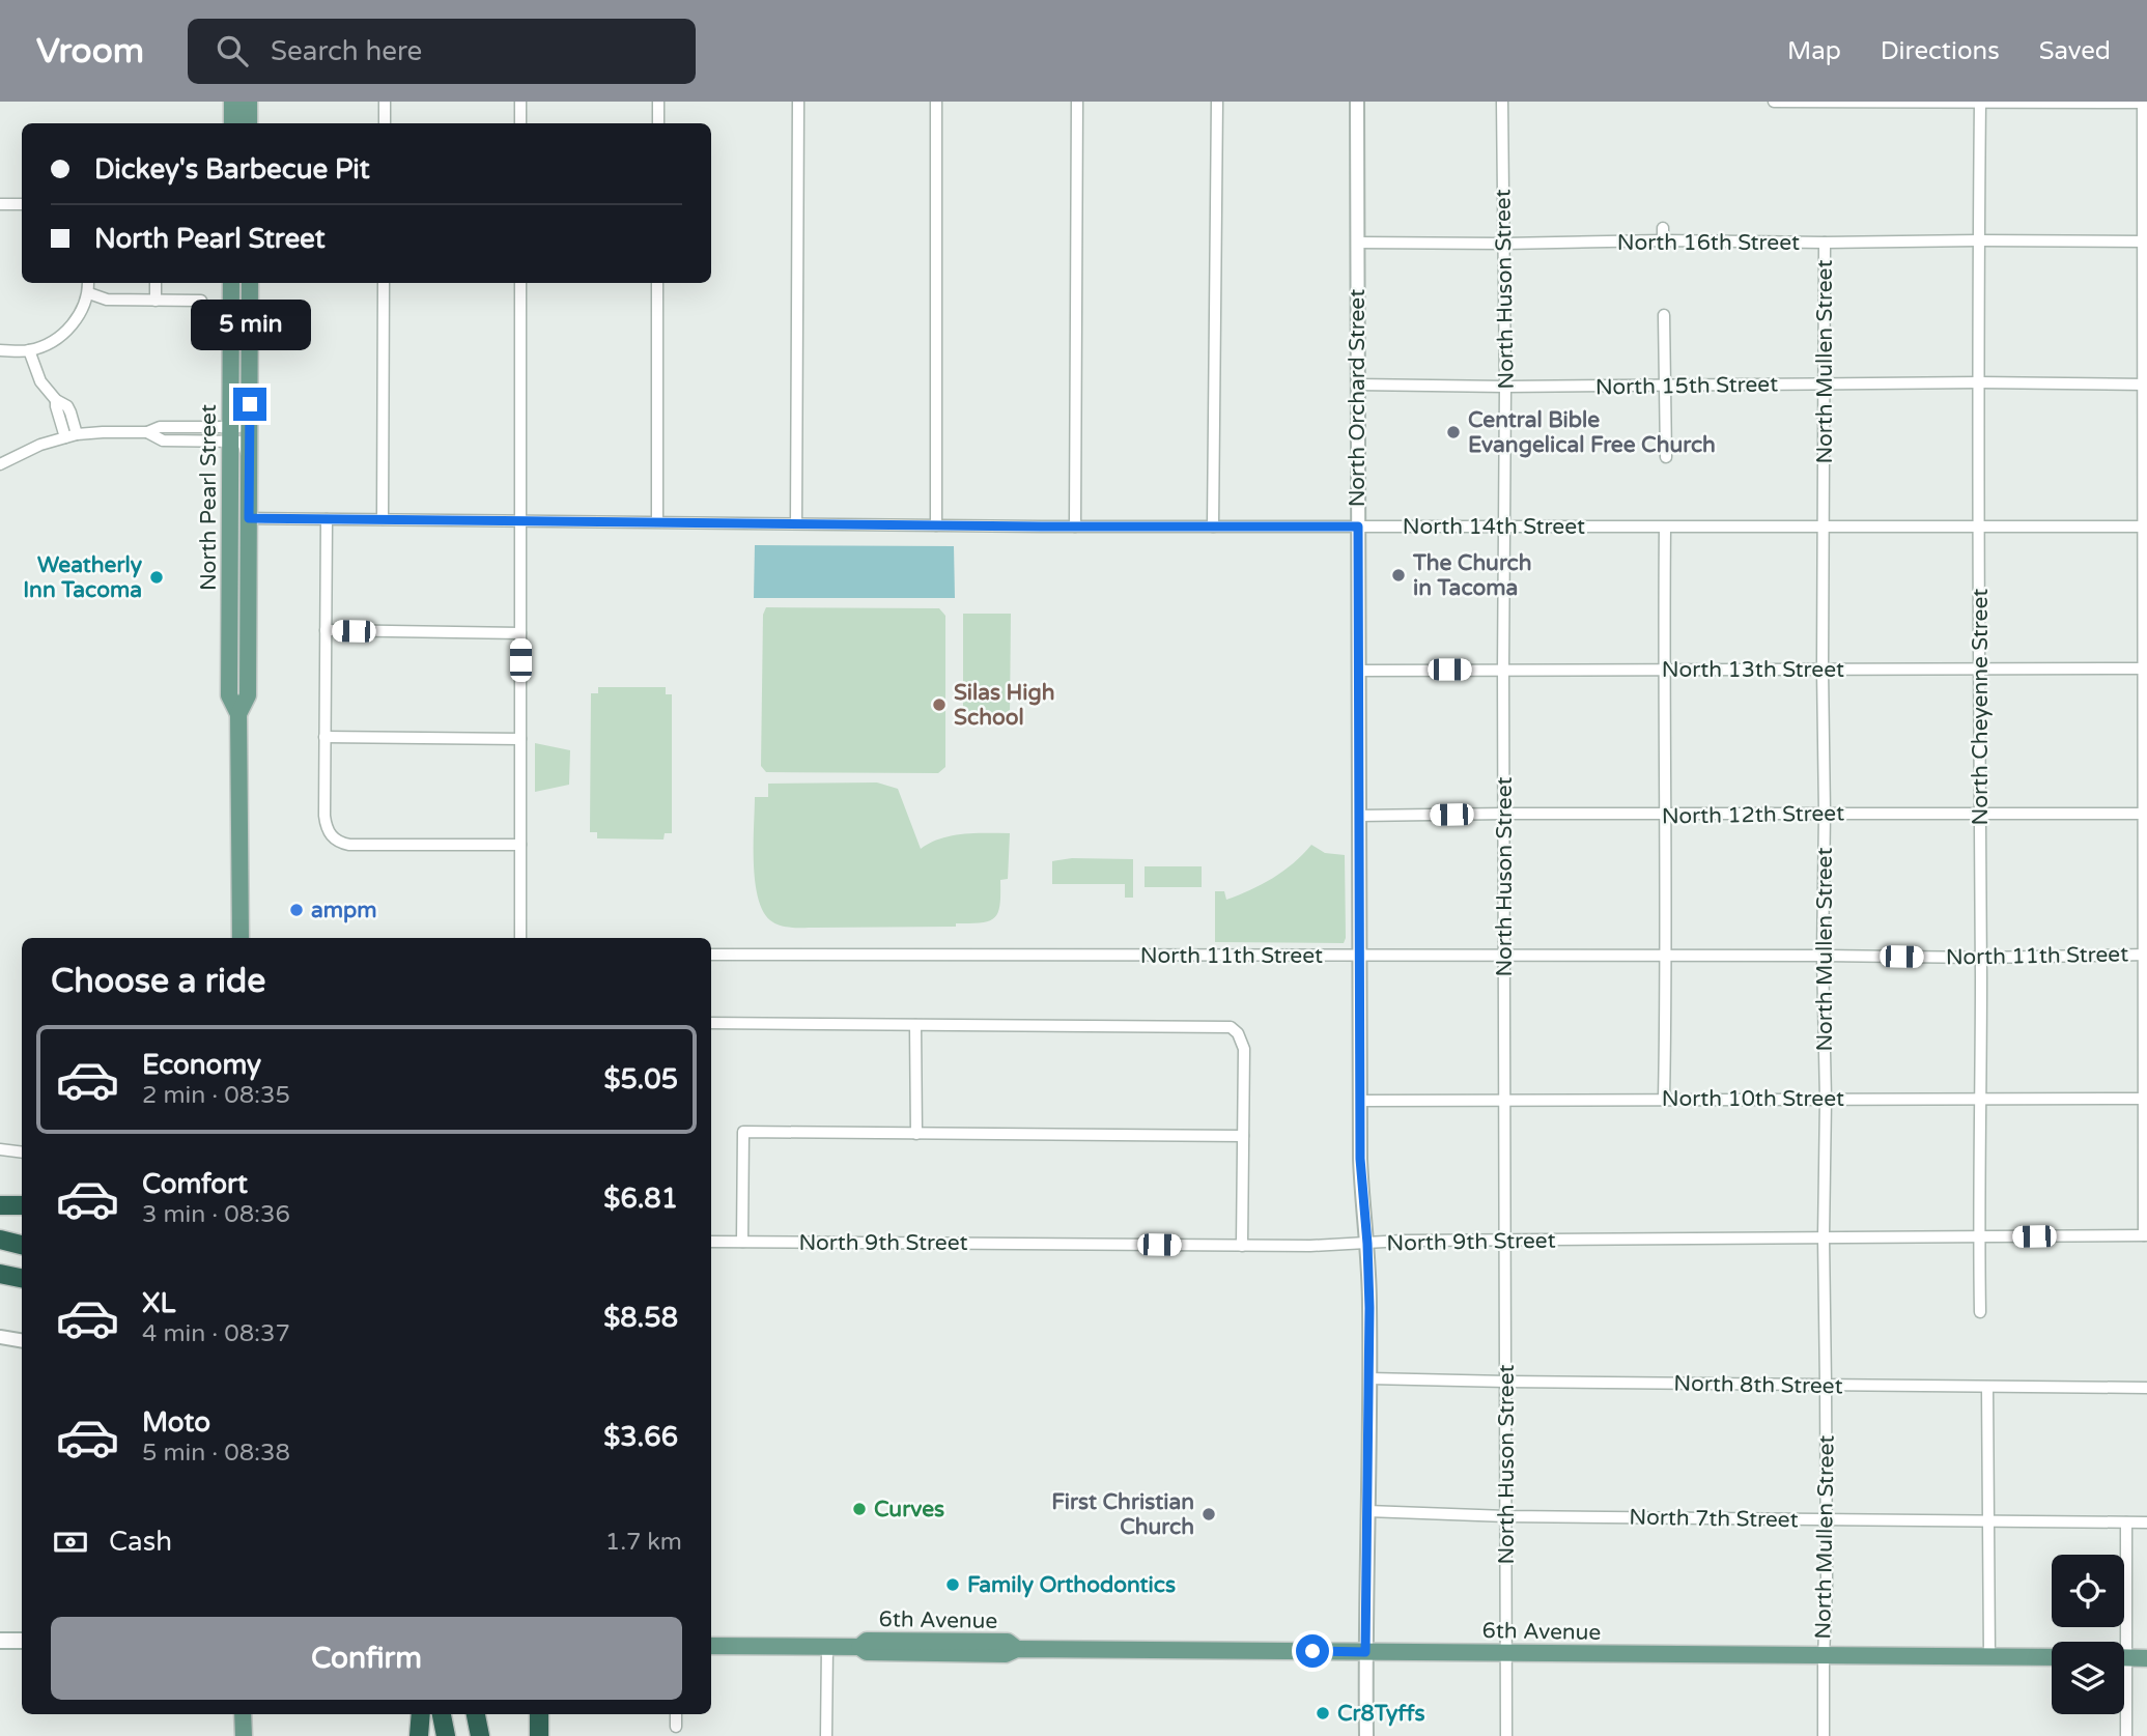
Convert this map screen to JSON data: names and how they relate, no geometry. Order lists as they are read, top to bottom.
{
  "streets": {
    "main road": ["North Pearl Street", "6th Avenue"],
    "street": [
      "North 16th Street",
      "North Huson Street",
      "North Mullen Street",
      "North 15th Street",
      "North Orchard Street",
      "North 14th Street",
      "North 13th Street",
      "North Cheyenne Street",
      "North 12th Street",
      "North 11th Street",
      "North 10th Street",
      "North 9th Street",
      "North 8th Street",
      "North 7th Street"
    ]
  },
  "crossings": [
    ["North 16th Street", "North Huson Street"],
    ["North 16th Street", "North Mullen Street"],
    ["North 16th Street", "North Orchard Street"],
    ["North 16th Street", "North Cheyenne Street"],
    ["North Huson Street", "North 15th Street"],
    ["North Huson Street", "North 14th Street"],
    ["North Huson Street", "North 13th Street"],
    ["North Huson Street", "North 12th Street"],
    ["North Huson Street", "North 11th Street"],
    ["North Huson Street", "North 10th Street"],
    ["North Huson Street", "North 9th Street"],
    ["North Huson Street", "North 8th Street"],
    ["North Huson Street", "North 7th Street"],
    ["North Huson Street", "6th Avenue"],
    ["North Mullen Street", "North 15th Street"],
    ["North Mullen Street", "North 14th Street"],
    ["North Mullen Street", "North 13th Street"],
    ["North Mullen Street", "North 12th Street"],
    ["North Mullen Street", "North 11th Street"],
    ["North Mullen Street", "North 10th Street"],
    ["North Mullen Street", "North 9th Street"],
    ["North Mullen Street", "North 8th Street"],
    ["North Mullen Street", "North 7th Street"],
    ["North Mullen Street", "6th Avenue"],
    ["North 15th Street", "North Orchard Street"],
    ["North 15th Street", "North Cheyenne Street"],
    ["North Orchard Street", "North 14th Street"],
    ["North Orchard Street", "North 13th Street"],
    ["North Orchard Street", "North 12th Street"],
    ["North Orchard Street", "North 11th Street"],
    ["North Orchard Street", "North 10th Street"],
    ["North Orchard Street", "North 9th Street"],
    ["North Orchard Street", "North 8th Street"],
    ["North Orchard Street", "North 7th Street"],
    ["North Orchard Street", "6th Avenue"],
    ["North Pearl Street", "North 14th Street"],
    ["North 14th Street", "North Cheyenne Street"],
    ["North 13th Street", "North Cheyenne Street"],
    ["North Cheyenne Street", "North 12th Street"],
    ["North Cheyenne Street", "North 11th Street"],
    ["North Cheyenne Street", "North 10th Street"],
    ["North Cheyenne Street", "North 9th Street"]
  ],
  "places": [
    "Central Bible Evangelical Free Church",
    "The Church in Tacoma",
    "Weatherly Inn Tacoma",
    "Silas High School",
    "ampm",
    "Curves",
    "First Christian Church",
    "Family Orthodontics",
    "Cr8Tyffs"
  ],
  "page": {
    "header": "Vroom",
    "search": "Search here",
    "nav": ["Map", "Directions", "Saved"],
    "banner": ["Dickey's Barbecue Pit", "North Pearl Street"],
    "bubble": "5 min",
    "heading": "Choose a ride",
    "list": [
      {
        "name": "Economy",
        "note": "2 min · 08:35",
        "value": "$5.05"
      },
      {
        "name": "Comfort",
        "note": "3 min · 08:36",
        "value": "$6.81"
      },
      {
        "name": "XL",
        "note": "4 min · 08:37",
        "value": "$8.58"
      },
      {
        "name": "Moto",
        "note": "5 min · 08:38",
        "value": "$3.66"
      }
    ],
    "pay": ["Cash", "1.7 km"],
    "buttons": "Confirm"
  }
}
